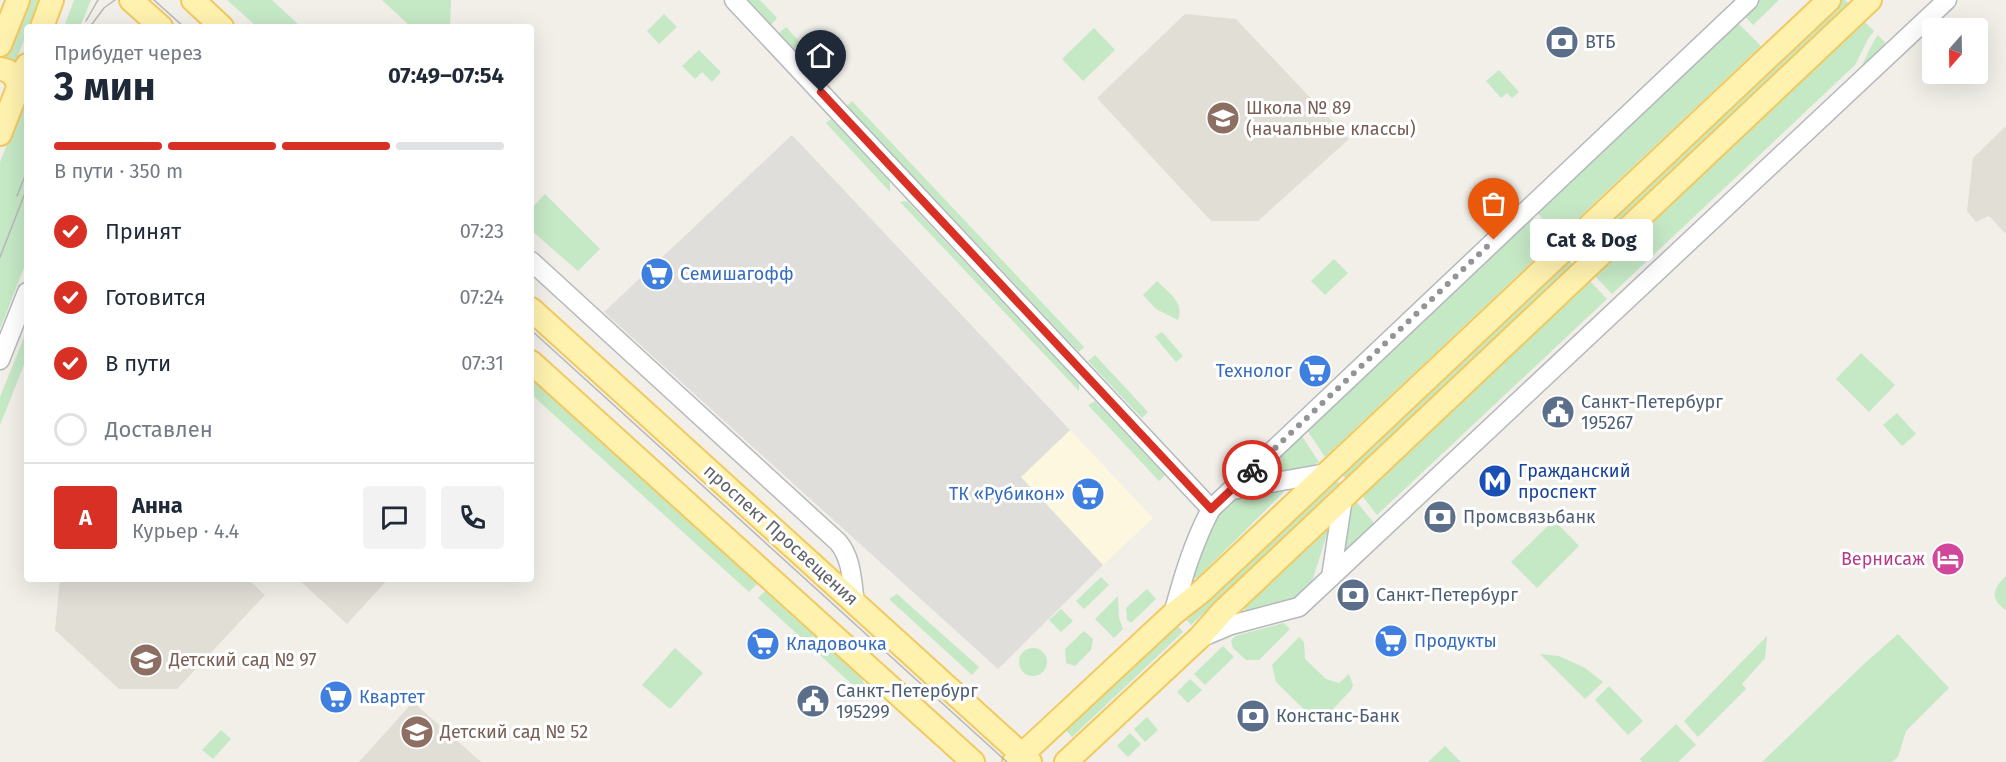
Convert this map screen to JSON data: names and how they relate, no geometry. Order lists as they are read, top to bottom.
{
  "streets": {
    "main road": ["проспект Просвещения"]
  },
  "places": {
    "bank": [
      "ВТБ",
      "Промсвязьбанк",
      "Санкт-Петербург",
      "Констанс-Банк"
    ],
    "school or university": ["Школа № 89 (начальные классы)", "Детский сад № 97", "Детский сад № 52"],
    "other": ["Cat & Dog"],
    "supermarket": [
      "Семишагофф",
      "Технолог",
      "ТК «Рубикон»",
      "Продукты",
      "Кладовочка",
      "Квартет"
    ],
    "public building": ["Санкт-Петербург 195267", "Санкт-Петербург 195299"],
    "metro station": ["Гражданский проспект"],
    "hotel": ["Вернисаж"]
  },
  "north": "bottom",
  "page": {
    "heading": ["3 мин", "Прибудет через", "07:49–07:54"],
    "panel": ["Анна", "Курьер · 4.4"],
    "bar": "В пути · 350 m",
    "list": [
      ["Принят", "07:23"],
      ["Готовится", "07:24"],
      ["В пути", "07:31"],
      "Доставлен"
    ],
    "bubble": "Cat & Dog",
    "round": "А"
  }
}
